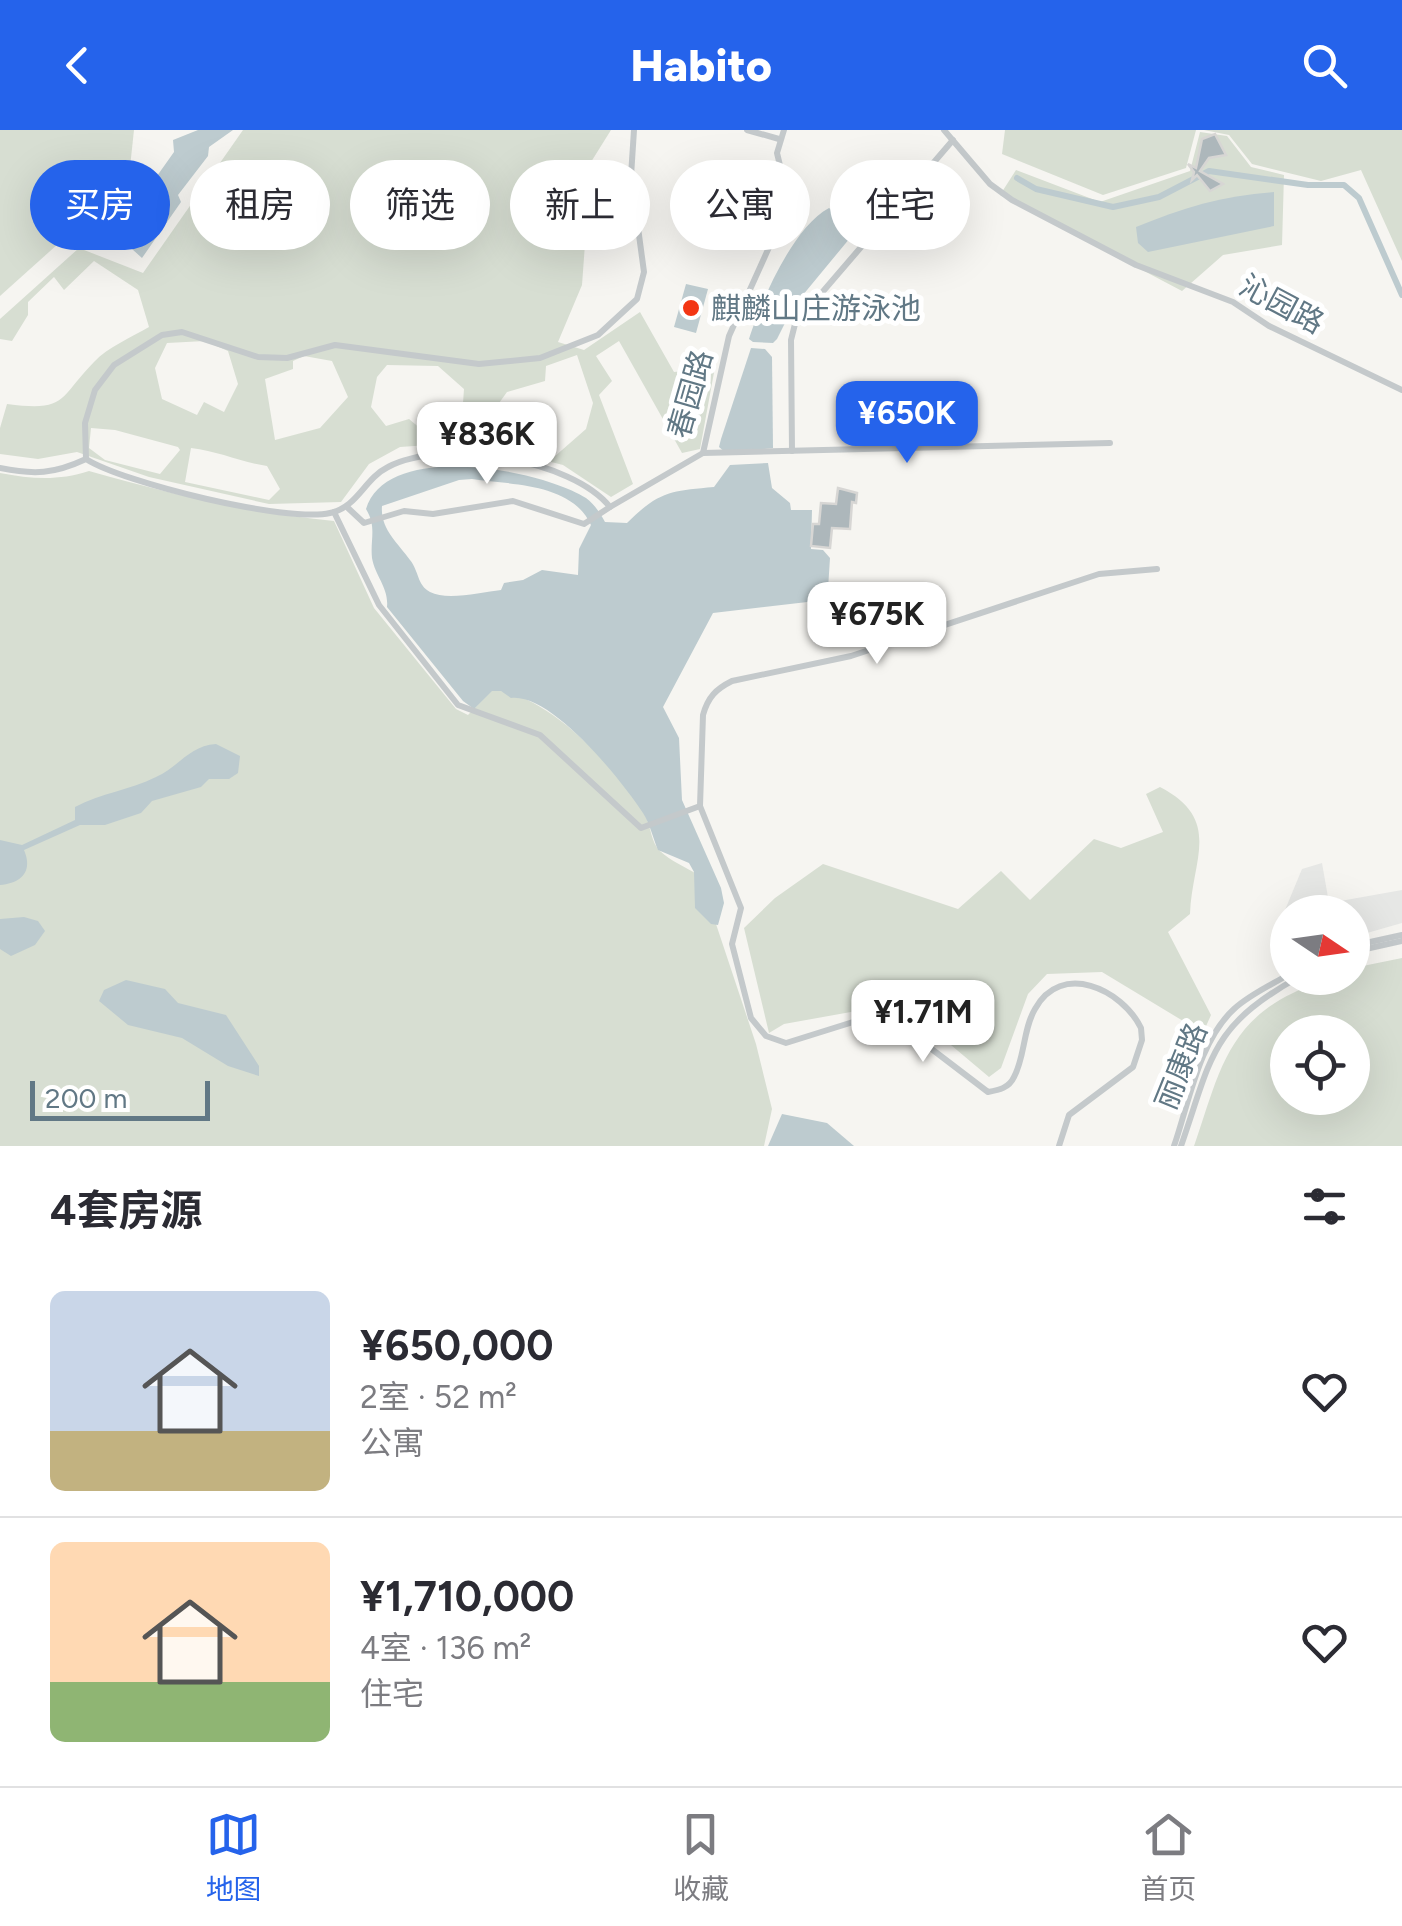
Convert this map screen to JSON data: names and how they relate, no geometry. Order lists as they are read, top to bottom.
{
  "streets": {
    "street": ["沁园路", "春园路", "丽康路"]
  },
  "places": ["麒麟山庄游泳池"],
  "scale_bar": "200 m",
  "north": "right",
  "page": {
    "header": "Habito",
    "chip": [
      "买房",
      "租房",
      "筛选",
      "新上",
      "公寓",
      "住宅"
    ],
    "price": [
      "¥650K",
      "¥836K",
      "¥675K",
      "¥1.71M"
    ],
    "scale": "200 m",
    "heading": "4套房源",
    "list": [
      {
        "name": "¥650,000",
        "note": "2室 · 52 m² · 公寓"
      },
      {
        "name": "¥1,710,000",
        "note": "4室 · 136 m² · 住宅"
      }
    ],
    "tabs": ["地图", "收藏", "首页"]
  }
}
